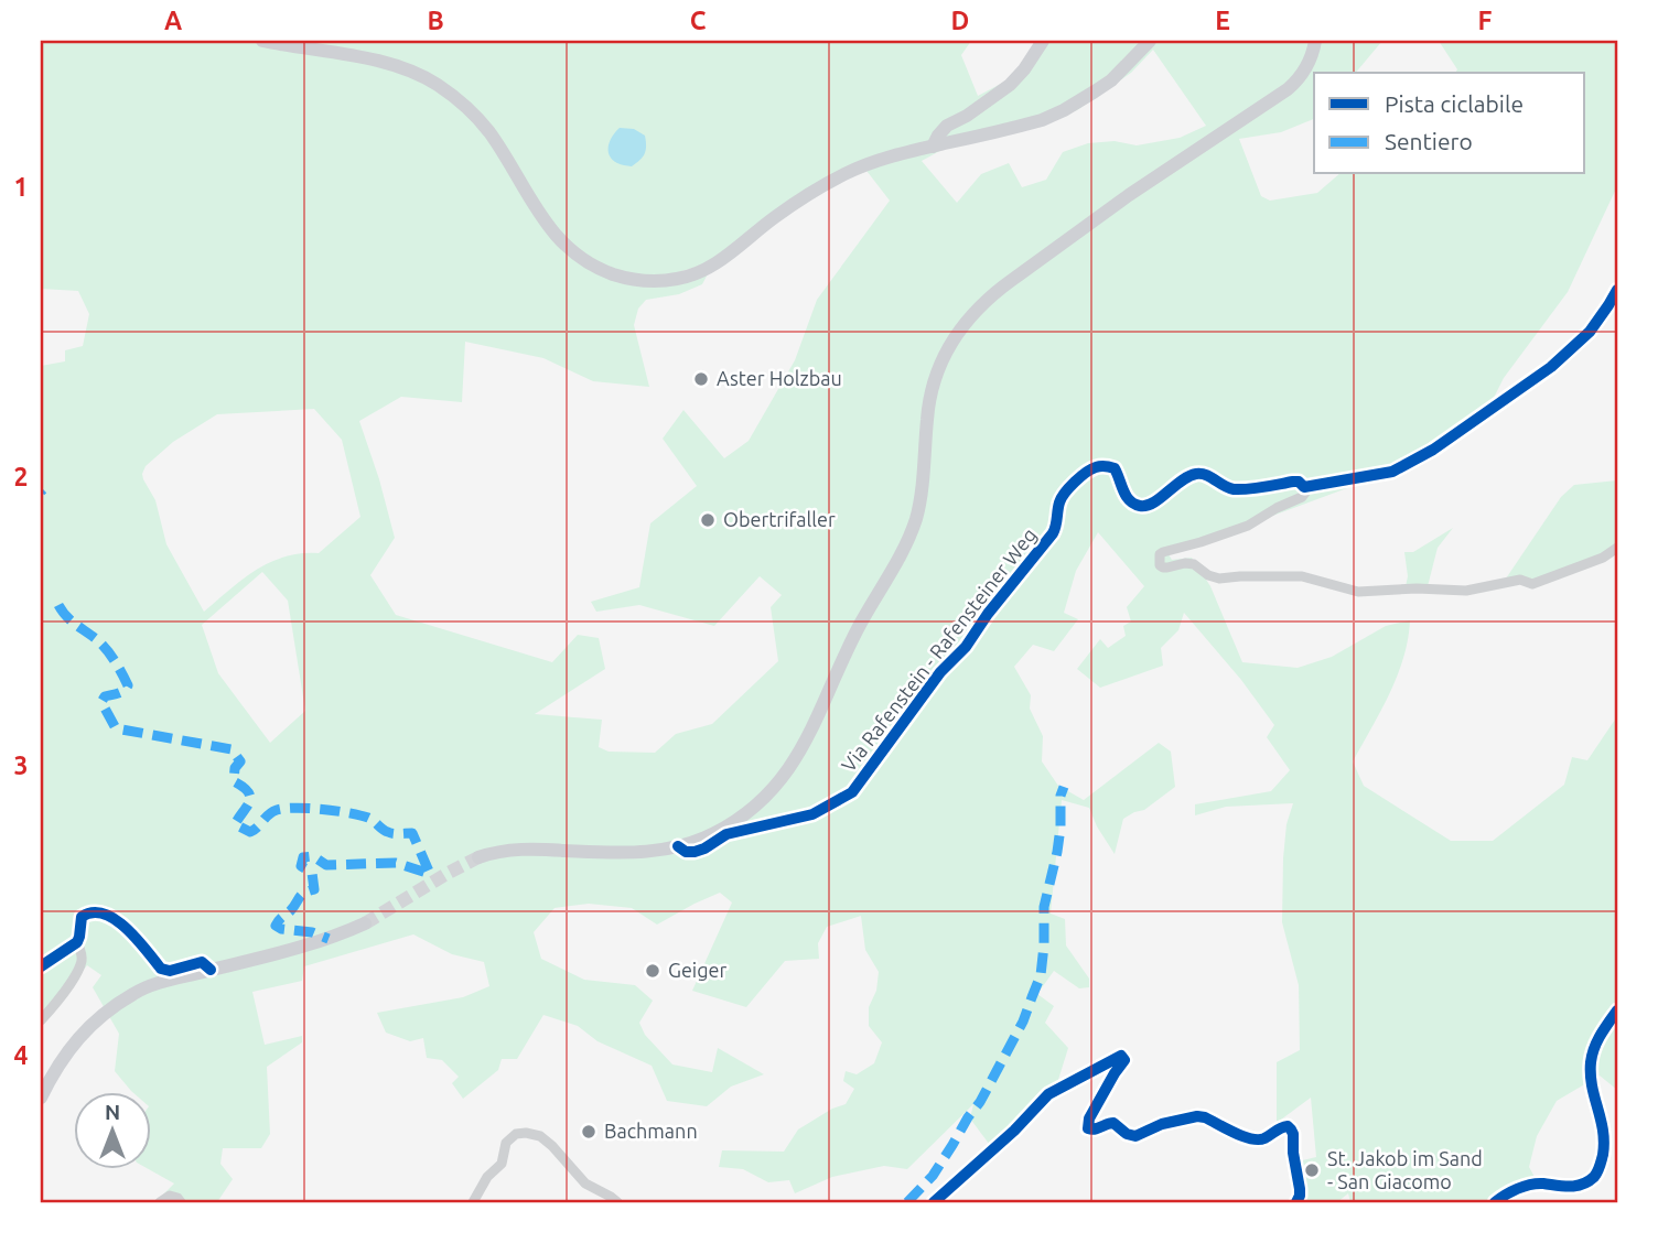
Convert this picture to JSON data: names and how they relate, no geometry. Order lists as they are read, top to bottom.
{
  "streets": {
    "street": ["Via Rafenstein - Rafensteiner Weg"]
  },
  "places": [
    "Aster Holzbau",
    "Obertrifaller",
    "Geiger",
    "Bachmann",
    "St. Jakob im Sand - San Giacomo"
  ],
  "legend": ["Pista ciclabile", "Sentiero"],
  "north": "top",
  "grid": {
    "columns": [
      "A",
      "B",
      "C",
      "D",
      "E",
      "F"
    ],
    "rows": [
      "1",
      "2",
      "3",
      "4"
    ]
  }
}
